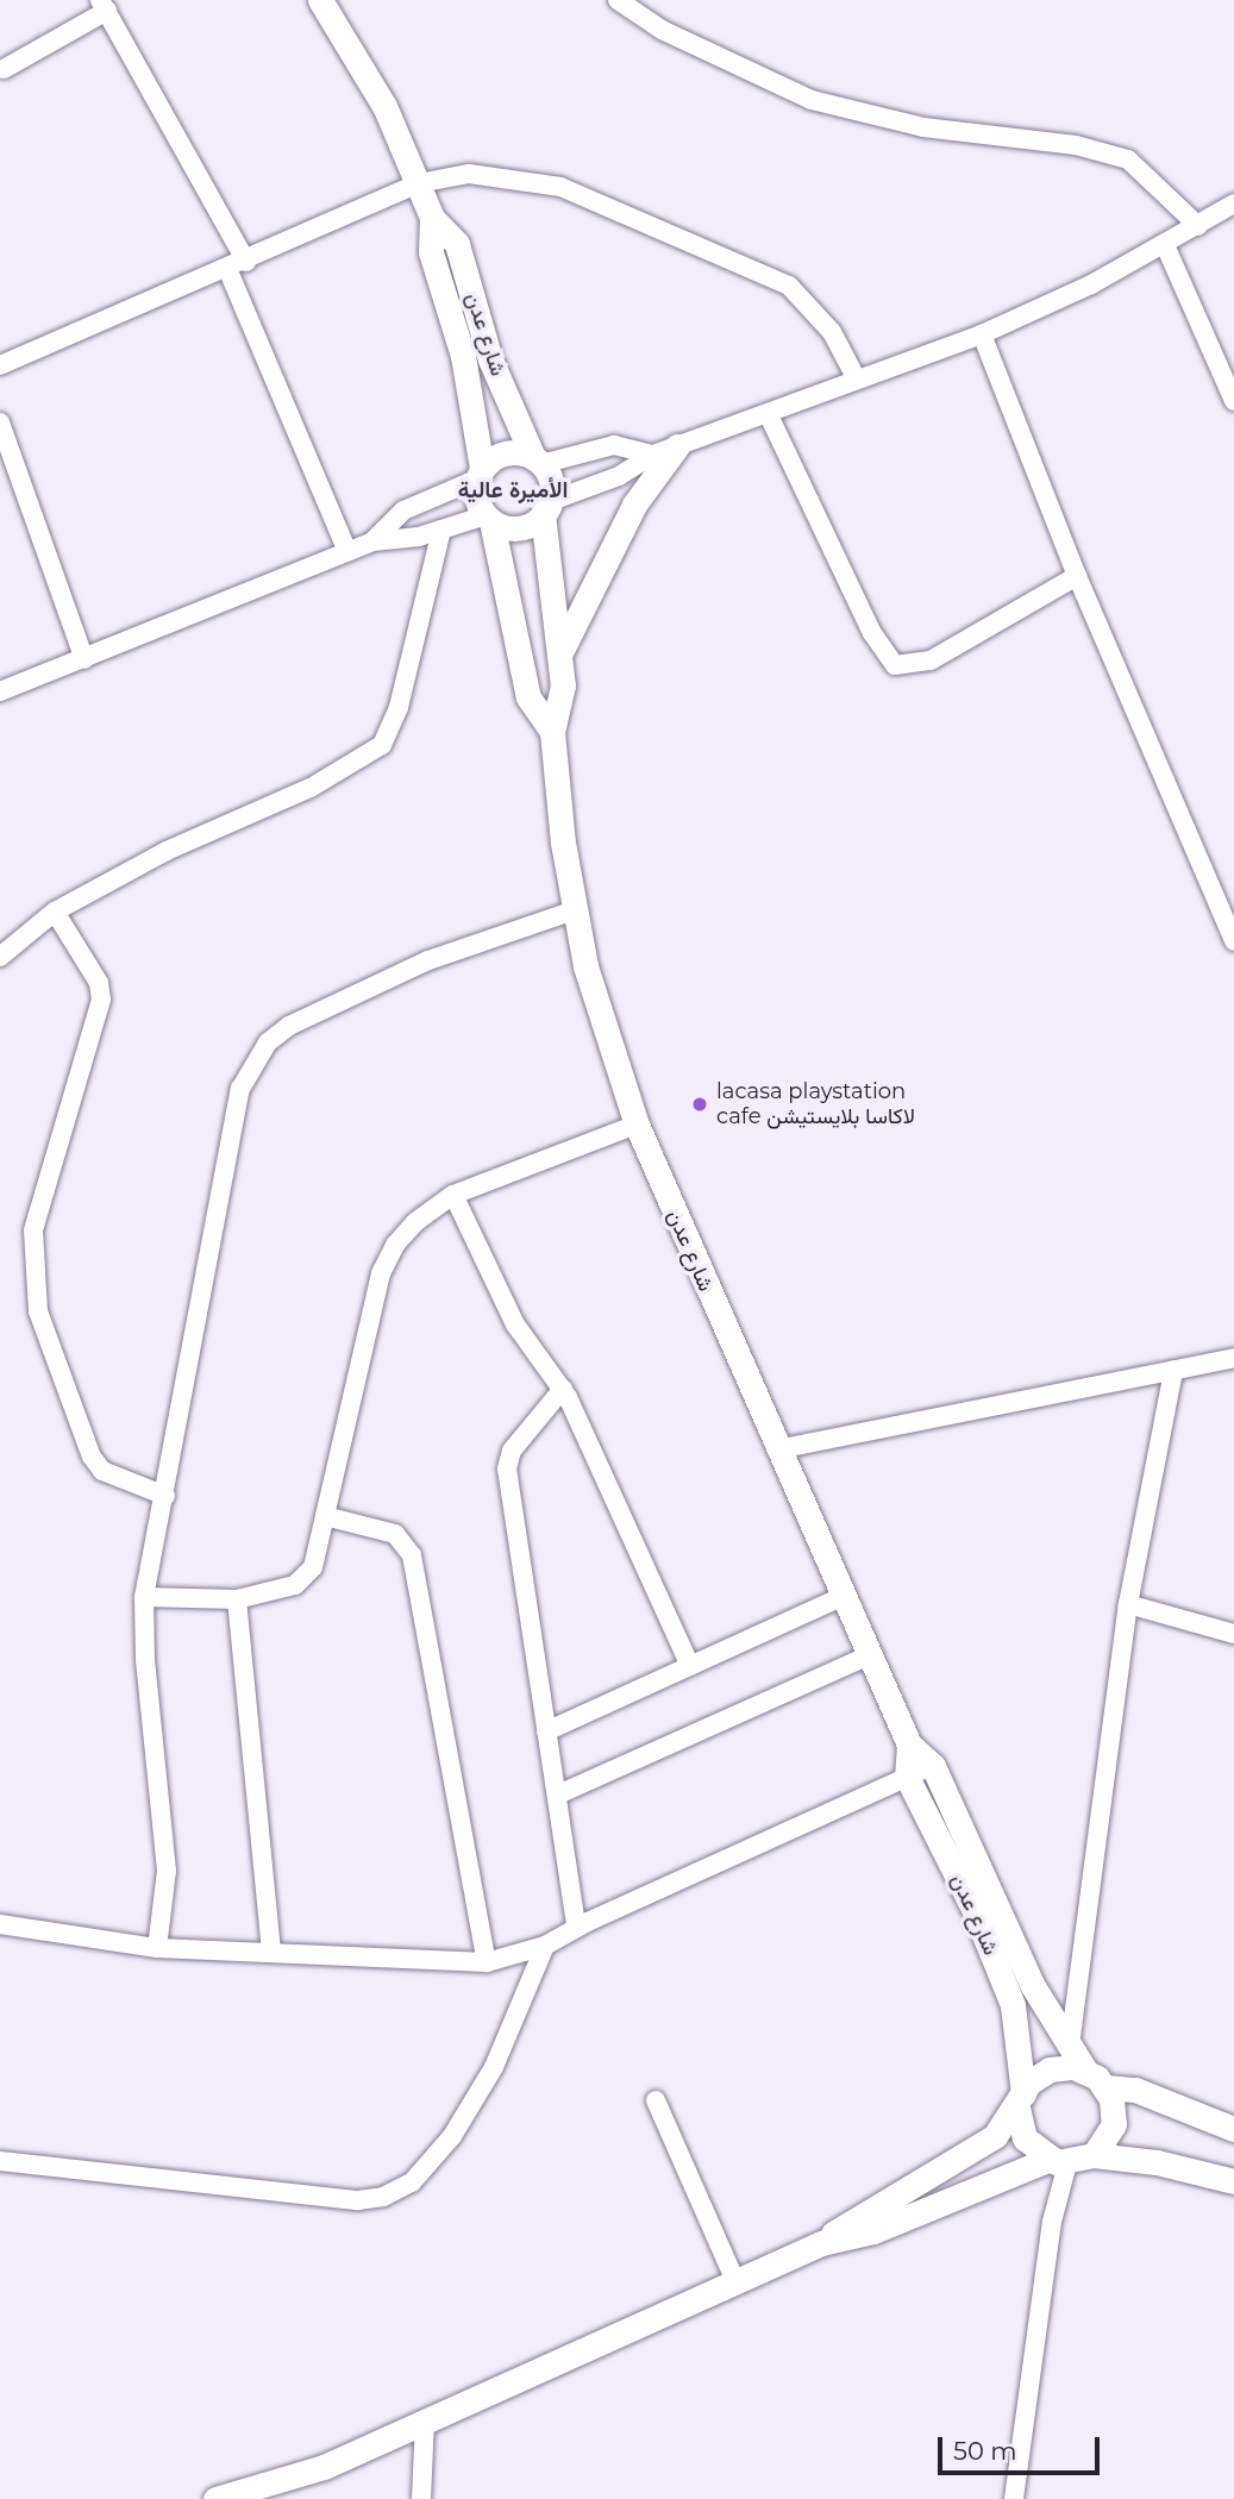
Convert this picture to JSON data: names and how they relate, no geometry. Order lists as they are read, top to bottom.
{
  "streets": {
    "street": ["شارع عدن"]
  },
  "districts": ["الأميرة عالية"],
  "places": ["lacasa playstation cafe لاكاسا بلايستيشن"],
  "scale_bar": "50 m"
}
